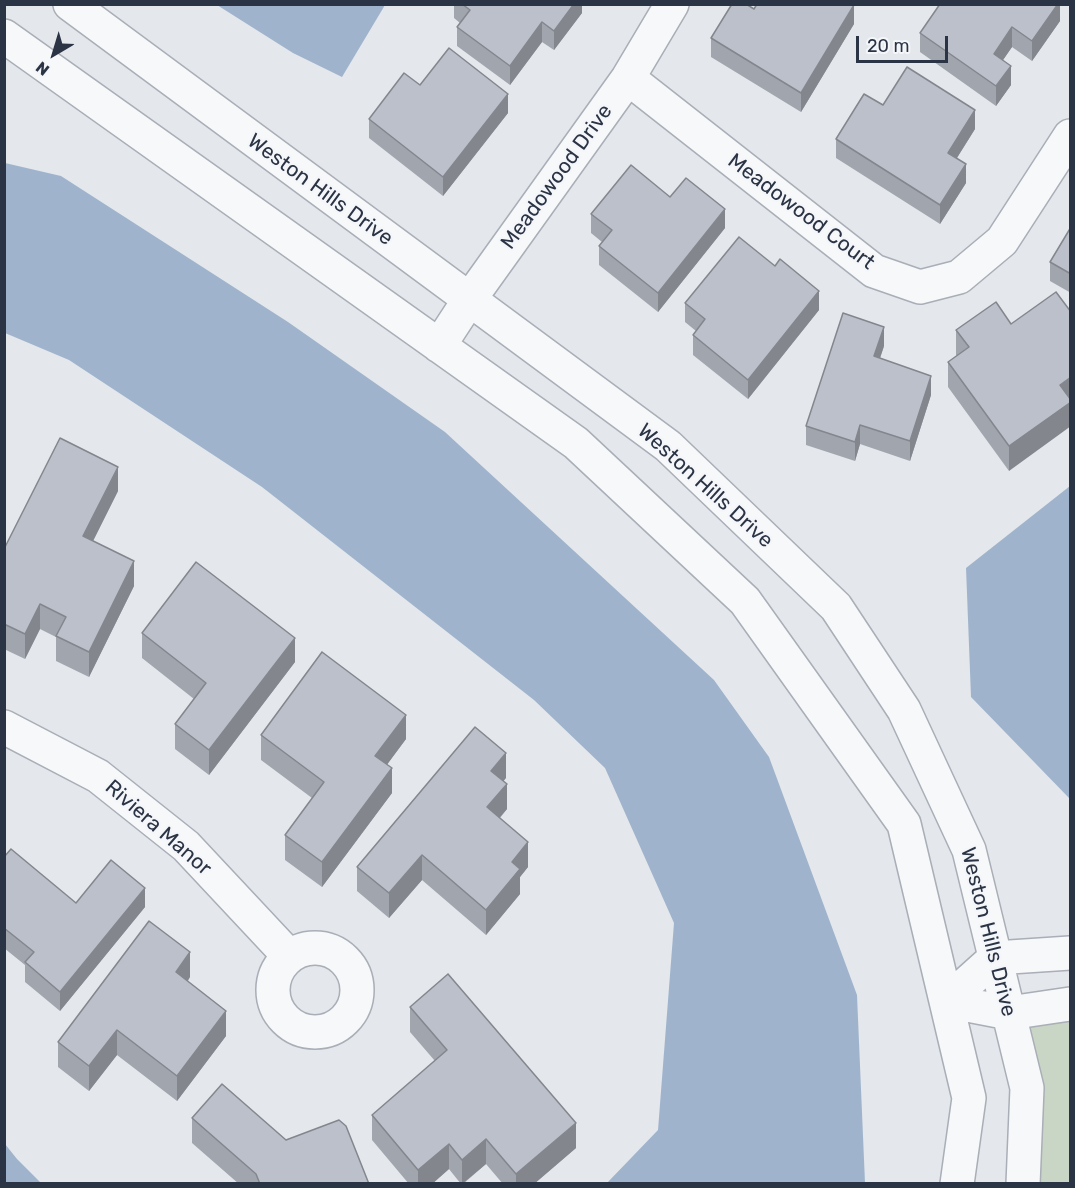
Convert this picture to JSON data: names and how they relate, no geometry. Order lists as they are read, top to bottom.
{
  "streets": {
    "street": [
      "Meadowood Drive",
      "Weston Hills Drive",
      "Meadowood Court",
      "Riviera Manor"
    ]
  },
  "crossings": [
    ["Meadowood Drive", "Weston Hills Drive"],
    ["Meadowood Drive", "Meadowood Court"]
  ],
  "scale_bar": "20 m",
  "north": "bottom left"
}
